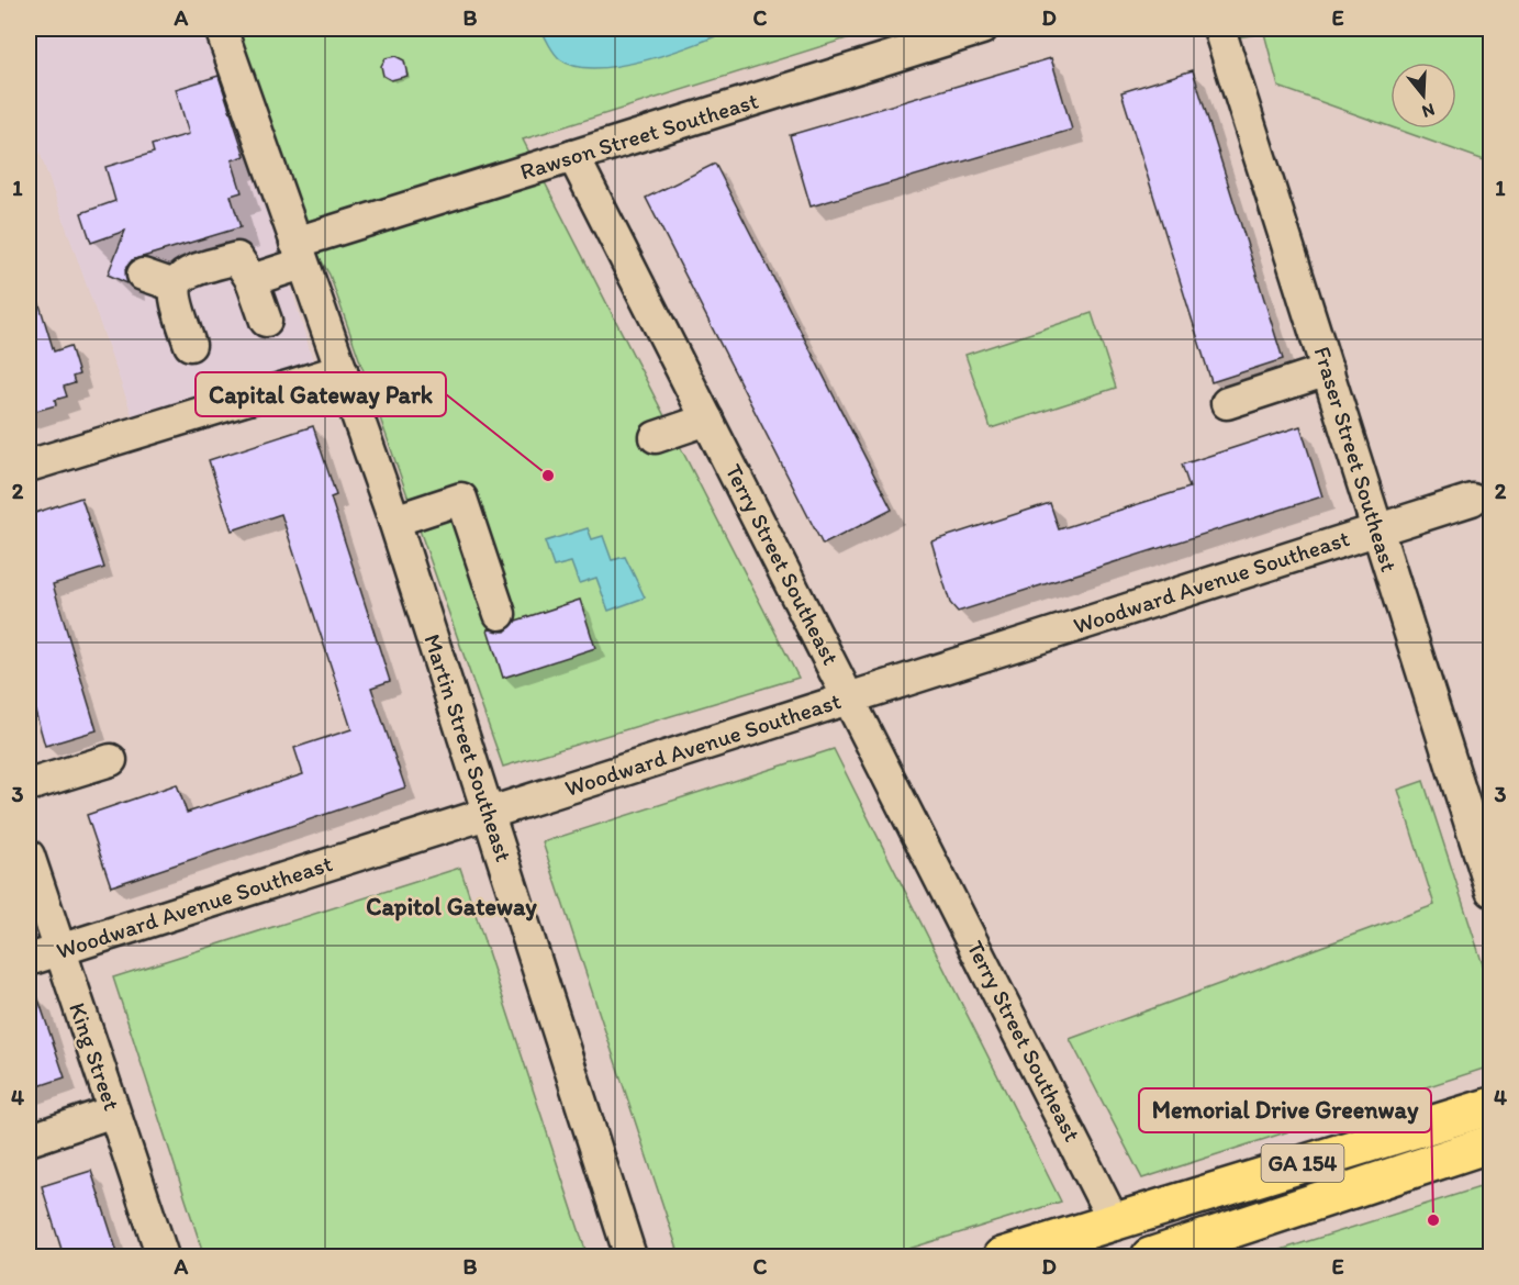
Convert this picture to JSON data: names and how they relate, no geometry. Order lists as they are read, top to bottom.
{
  "streets": {
    "main road": ["GA 154"],
    "street": [
      "Rawson Street Southeast",
      "Fraser Street Southeast",
      "Terry Street Southeast",
      "Woodward Avenue Southeast",
      "Martin Street Southeast",
      "King Street"
    ]
  },
  "crossings": [
    ["Rawson Street Southeast", "Terry Street Southeast"],
    ["Rawson Street Southeast", "Martin Street Southeast"],
    ["Fraser Street Southeast", "Woodward Avenue Southeast"],
    ["Terry Street Southeast", "Woodward Avenue Southeast"],
    ["Terry Street Southeast", "GA 154"],
    ["Woodward Avenue Southeast", "Martin Street Southeast"],
    ["Woodward Avenue Southeast", "King Street"]
  ],
  "districts": ["Capitol Gateway"],
  "places": ["Capital Gateway Park", "Memorial Drive Greenway"],
  "north": "bottom",
  "grid": {
    "columns": [
      "A",
      "B",
      "C",
      "D",
      "E"
    ],
    "rows": [
      "1",
      "2",
      "3",
      "4"
    ]
  }
}
